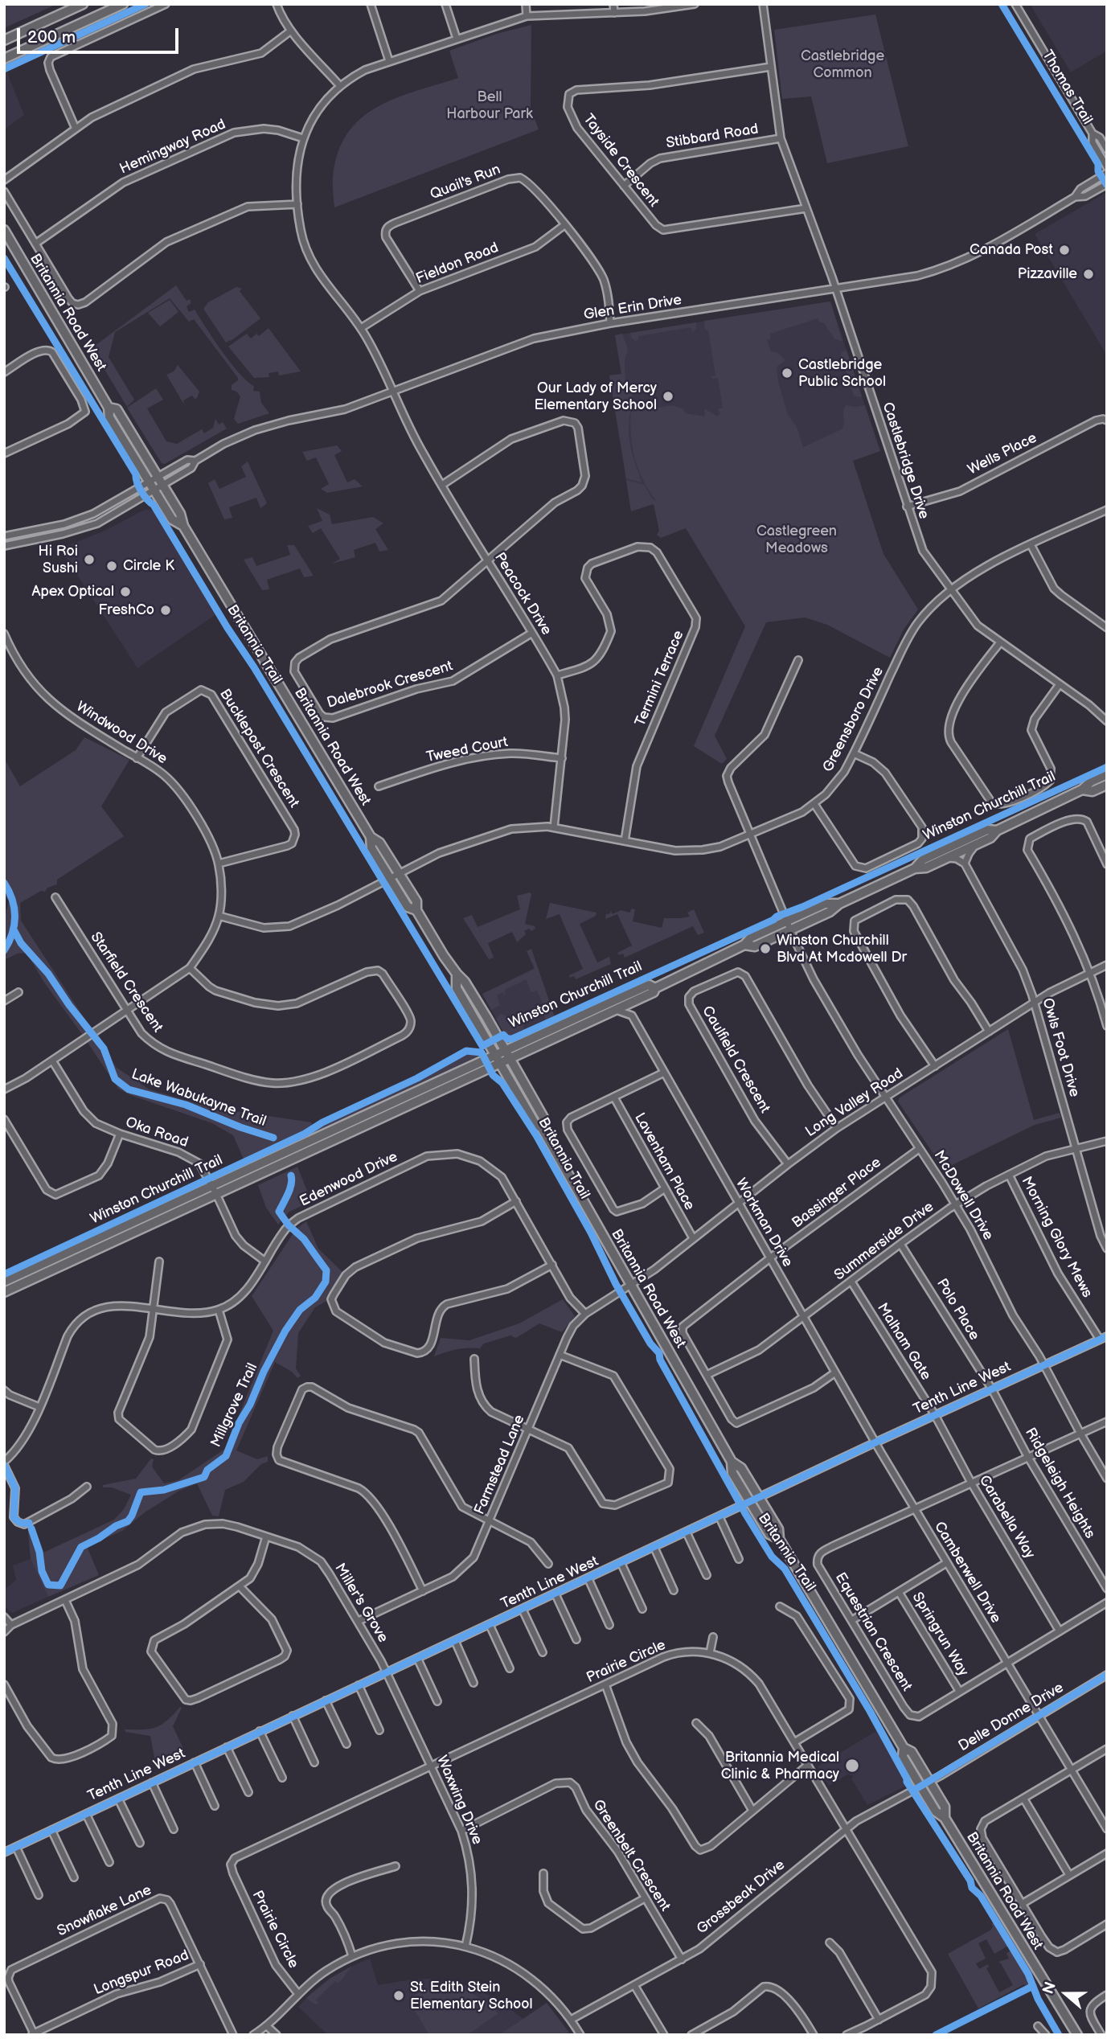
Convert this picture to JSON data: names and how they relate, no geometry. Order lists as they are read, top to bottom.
{
  "streets": {
    "main road": ["Britannia Road West"],
    "street": [
      "Stibbard Road",
      "Hemingway Road",
      "Tayside Crescent",
      "Quail's Run",
      "Fieldon Road",
      "Glen Erin Drive",
      "Wells Place",
      "Castlebridge Drive",
      "Peacock Drive",
      "Termini Terrace",
      "Dalebrook Crescent",
      "Greensboro Drive",
      "Windwood Drive",
      "Bucklepost Crescent",
      "Tweed Court",
      "Starfield Crescent",
      "Owls Foot Drive",
      "Caulfield Crescent",
      "Long Valley Road",
      "Oka Road",
      "Lavenham Place",
      "Edenwood Drive",
      "Bassinger Place",
      "McDowell Drive",
      "Workman Drive",
      "Morning Glory Mews",
      "Summerside Drive",
      "Polo Place",
      "Malham Gate",
      "Tenth Line West",
      "Farmstead Lane",
      "Ridgeleigh Heights",
      "Carabella Way",
      "Camberwell Drive",
      "Miller's Grove",
      "Equestrian Crescent",
      "Springrun Way",
      "Prairie Circle",
      "Delle Donne Drive",
      "Waxwing Drive",
      "Greenbelt Crescent",
      "Grossbeak Drive",
      "Snowflake Lane",
      "Longspur Road"
    ],
    "cycle path": [
      "Thomas Trail",
      "Britannia Trail",
      "Winston Churchill Trail",
      "Lake Wabukayne Trail",
      "Millgrove Trail"
    ]
  },
  "crossings": [
    ["Stibbard Road", "Tayside Crescent"],
    ["Stibbard Road", "Castlebridge Drive"],
    ["Hemingway Road", "Peacock Drive"],
    ["Tayside Crescent", "Castlebridge Drive"],
    ["Quail's Run", "Fieldon Road"],
    ["Quail's Run", "Glen Erin Drive"],
    ["Fieldon Road", "Peacock Drive"],
    ["Glen Erin Drive", "Britannia Road West"],
    ["Glen Erin Drive", "Castlebridge Drive"],
    ["Glen Erin Drive", "Peacock Drive"],
    ["Britannia Road West", "Greensboro Drive"],
    ["Britannia Road West", "Long Valley Road"],
    ["Britannia Road West", "Tenth Line West"],
    ["Britannia Road West", "Farmstead Lane"],
    ["Britannia Road West", "Delle Donne Drive"],
    ["Britannia Road West", "Grossbeak Drive"],
    ["Wells Place", "Castlebridge Drive"],
    ["Castlebridge Drive", "Greensboro Drive"],
    ["Peacock Drive", "Termini Terrace"],
    ["Peacock Drive", "Dalebrook Crescent"],
    ["Peacock Drive", "Greensboro Drive"],
    ["Peacock Drive", "Tweed Court"],
    ["Termini Terrace", "Greensboro Drive"],
    ["Greensboro Drive", "Windwood Drive"],
    ["Greensboro Drive", "McDowell Drive"],
    ["Windwood Drive", "Bucklepost Crescent"],
    ["Windwood Drive", "Starfield Crescent"],
    ["Windwood Drive", "Oka Road"],
    ["Owls Foot Drive", "Long Valley Road"],
    ["Owls Foot Drive", "Summerside Drive"],
    ["Caulfield Crescent", "Long Valley Road"],
    ["Long Valley Road", "Lavenham Place"],
    ["Long Valley Road", "McDowell Drive"],
    ["Long Valley Road", "Workman Drive"],
    ["Long Valley Road", "Farmstead Lane"],
    ["Oka Road", "Edenwood Drive"],
    ["Edenwood Drive", "Farmstead Lane"],
    ["Bassinger Place", "McDowell Drive"],
    ["Bassinger Place", "Workman Drive"],
    ["Bassinger Place", "Summerside Drive"],
    ["McDowell Drive", "Summerside Drive"],
    ["McDowell Drive", "Tenth Line West"],
    ["Workman Drive", "Summerside Drive"],
    ["Workman Drive", "Tenth Line West"],
    ["Workman Drive", "Camberwell Drive"],
    ["Morning Glory Mews", "Summerside Drive"],
    ["Morning Glory Mews", "Tenth Line West"],
    ["Summerside Drive", "Polo Place"],
    ["Summerside Drive", "Malham Gate"],
    ["Polo Place", "Tenth Line West"],
    ["Polo Place", "Ridgeleigh Heights"],
    ["Malham Gate", "Tenth Line West"],
    ["Malham Gate", "Carabella Way"],
    ["Tenth Line West", "Ridgeleigh Heights"],
    ["Tenth Line West", "Carabella Way"],
    ["Tenth Line West", "Camberwell Drive"],
    ["Tenth Line West", "Miller's Grove"],
    ["Tenth Line West", "Waxwing Drive"],
    ["Farmstead Lane", "Miller's Grove"],
    ["Carabella Way", "Equestrian Crescent"],
    ["Camberwell Drive", "Equestrian Crescent"],
    ["Camberwell Drive", "Delle Donne Drive"],
    ["Miller's Grove", "Waxwing Drive"],
    ["Equestrian Crescent", "Springrun Way"],
    ["Prairie Circle", "Waxwing Drive"],
    ["Prairie Circle", "Grossbeak Drive"],
    ["Delle Donne Drive", "Grossbeak Drive"],
    ["Waxwing Drive", "Greenbelt Crescent"],
    ["Greenbelt Crescent", "Grossbeak Drive"],
    ["Snowflake Lane", "Longspur Road"]
  ],
  "parks": ["Castlebridge Common", "Bell Harbour Park", "Castlegreen Meadows"],
  "places": [
    "Canada Post",
    "Pizzaville",
    "Castlebridge Public School",
    "Our Lady of Mercy Elementary School",
    "Hi Roi Sushi",
    "Circle K",
    "Apex Optical",
    "FreshCo",
    "Winston Churchill Blvd At Mcdowell Dr",
    "Britannia Medical Clinic & Pharmacy",
    "St. Edith Stein Elementary School"
  ],
  "scale_bar": "200 m",
  "north": "left"
}
